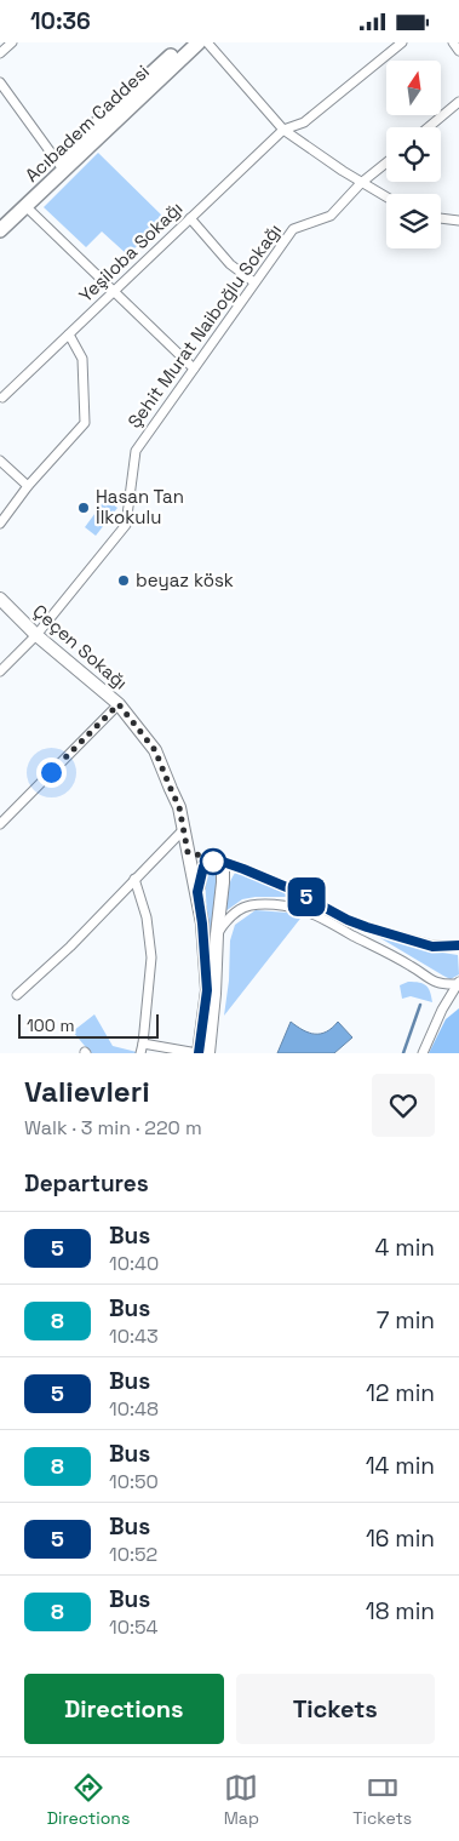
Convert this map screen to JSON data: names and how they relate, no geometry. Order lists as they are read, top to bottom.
{
  "streets": {
    "main road": ["Acıbadem Caddesi", "Çeçen Sokağı"],
    "street": ["Yeşiloba Sokağı", "Şehit Murat Naiboğlu Sokağı"]
  },
  "crossings": [
    ["Şehit Murat Naiboğlu Sokağı", "Çeçen Sokağı"]
  ],
  "places": ["Hasan Tan İlkokulu", "beyaz kösk"],
  "lines": ["bus line 5"],
  "scale_bar": "100 m",
  "north": "top",
  "page": {
    "status": "10:36",
    "on_map": "5",
    "scale": "100 m",
    "heading": [
      ["Valievleri", "Walk · 3 min · 220 m"],
      "Departures"
    ],
    "list": [
      {
        "mark": "5",
        "name": "Bus",
        "note": "10:40",
        "value": "4 min"
      },
      {
        "mark": "8",
        "name": "Bus",
        "note": "10:43",
        "value": "7 min"
      },
      {
        "mark": "5",
        "name": "Bus",
        "note": "10:48",
        "value": "12 min"
      },
      {
        "mark": "8",
        "name": "Bus",
        "note": "10:50",
        "value": "14 min"
      },
      {
        "mark": "5",
        "name": "Bus",
        "note": "10:52",
        "value": "16 min"
      },
      {
        "mark": "8",
        "name": "Bus",
        "note": "10:54",
        "value": "18 min"
      }
    ],
    "buttons": ["Directions", "Tickets"],
    "tabs": ["Directions", "Map", "Tickets"]
  }
}
